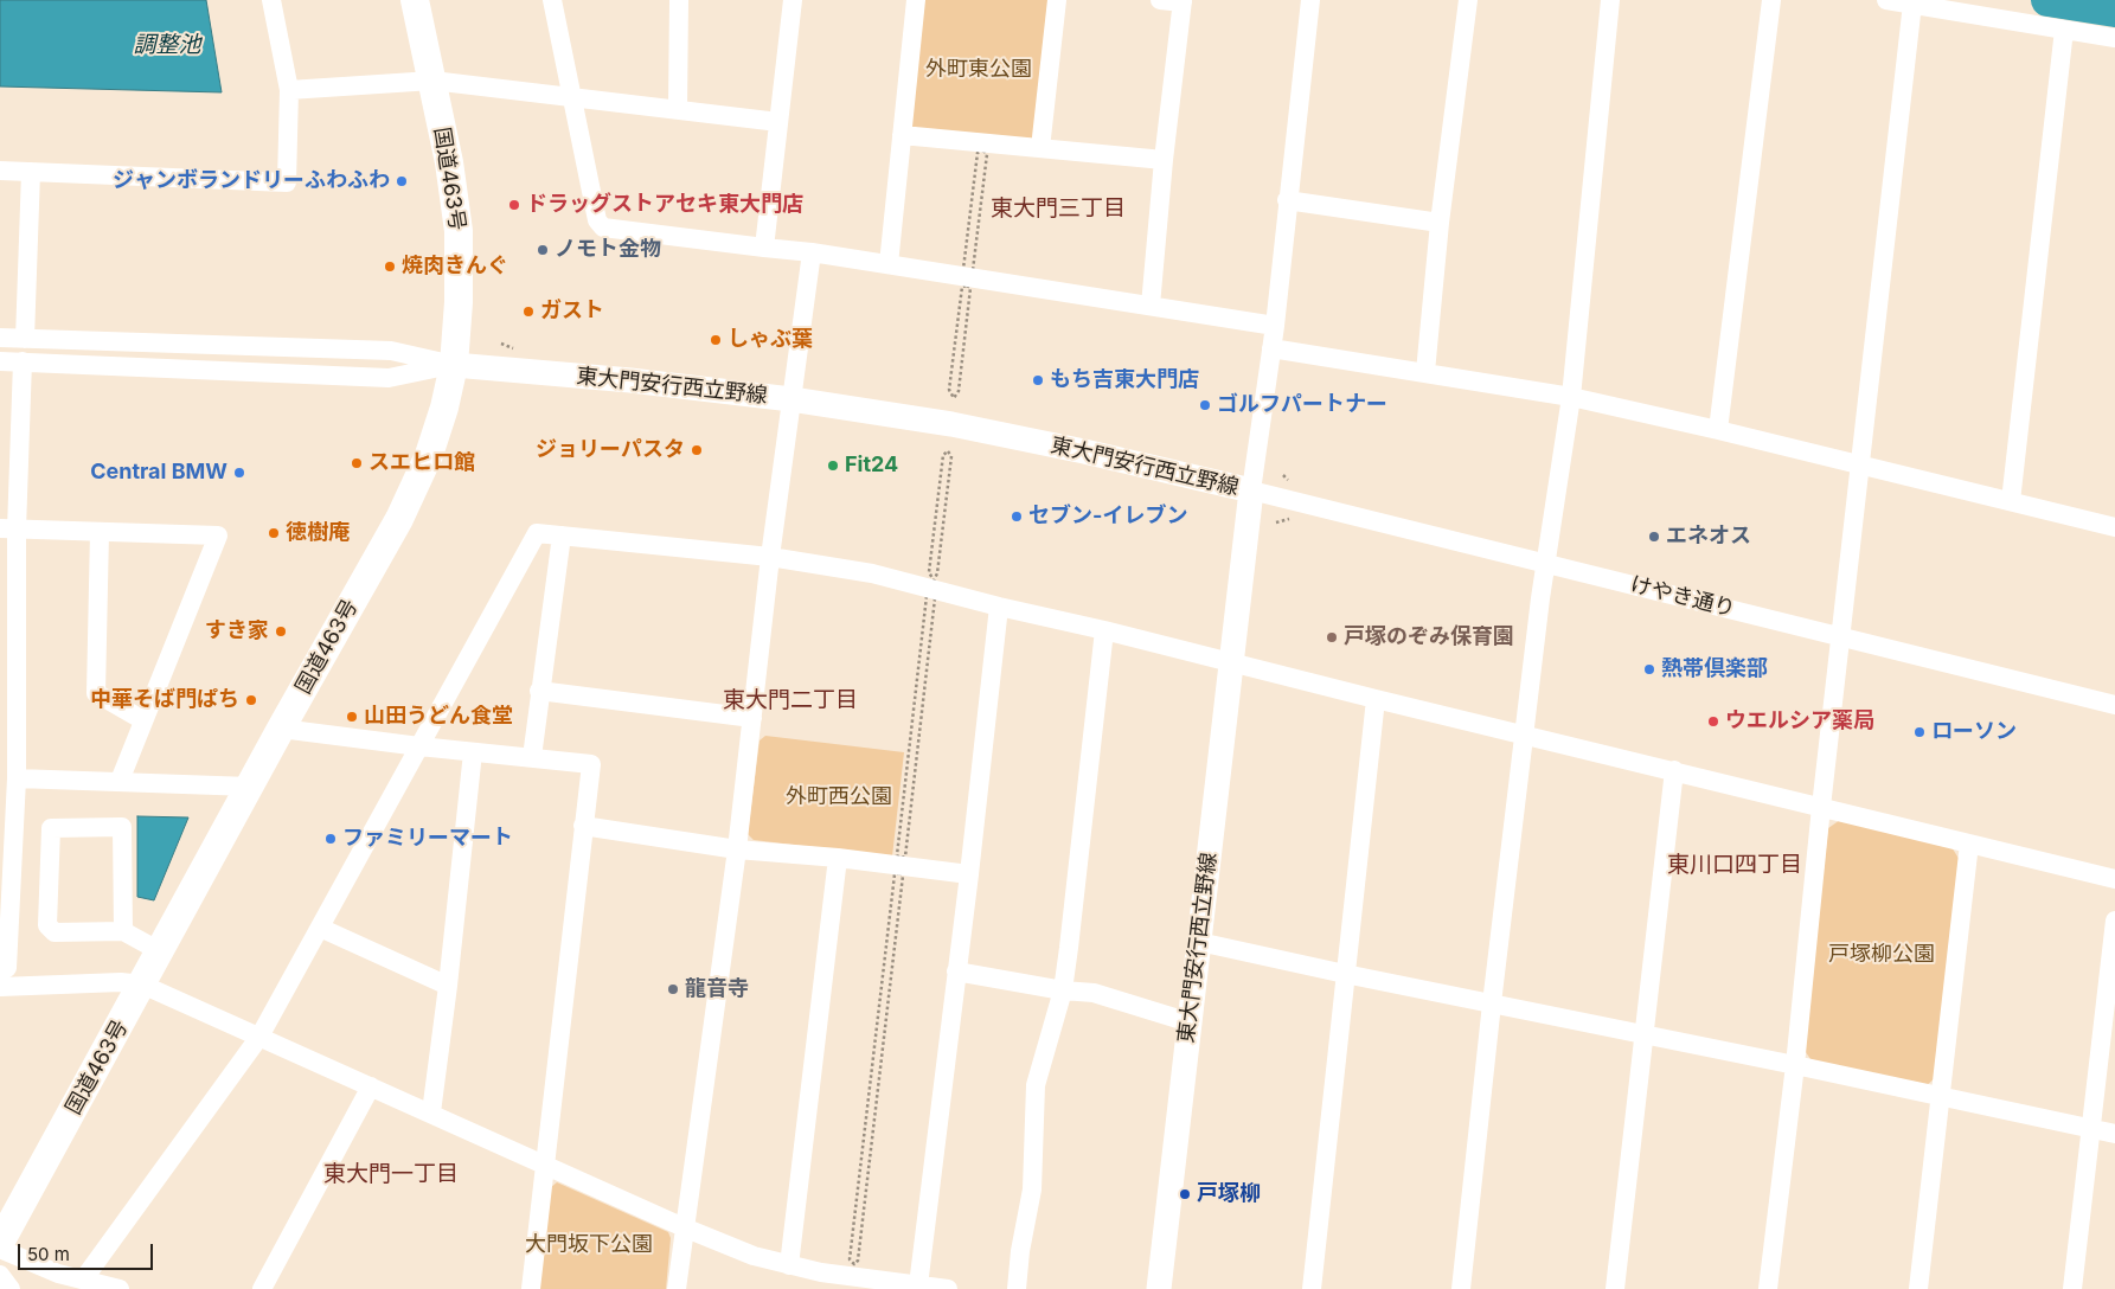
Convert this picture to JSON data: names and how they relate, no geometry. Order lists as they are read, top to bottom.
{
  "streets": {
    "highway": ["国道463号"],
    "main road": ["東大門安行西立野線"],
    "street": ["けやき通り"]
  },
  "crossings": [
    ["国道463号", "東大門安行西立野線"],
    ["東大門安行西立野線", "けやき通り"]
  ],
  "districts": [
    "東大門三丁目",
    "東大門二丁目",
    "東川口四丁目",
    "東大門一丁目"
  ],
  "water": ["調整池"],
  "parks": [
    "外町東公園",
    "外町西公園",
    "戸塚柳公園",
    "大門坂下公園"
  ],
  "places": [
    "ジャンボランドリーふわふわ",
    "ドラッグストアセキ東大門店",
    "ノモト金物",
    "焼肉きんぐ",
    "ガスト",
    "しゃぶ葉",
    "もち吉東大門店",
    "ゴルフパートナー",
    "ジョリーパスタ",
    "スエヒロ館",
    "Fit24",
    "Central BMW",
    "セブン-イレブン",
    "徳樹庵",
    "エネオス",
    "すき家",
    "戸塚のぞみ保育園",
    "熱帯倶楽部",
    "中華そば門ぱち",
    "山田うどん食堂",
    "ウエルシア薬局",
    "ローソン",
    "ファミリーマート",
    "龍音寺",
    "戸塚柳"
  ],
  "scale_bar": "50 m"
}
